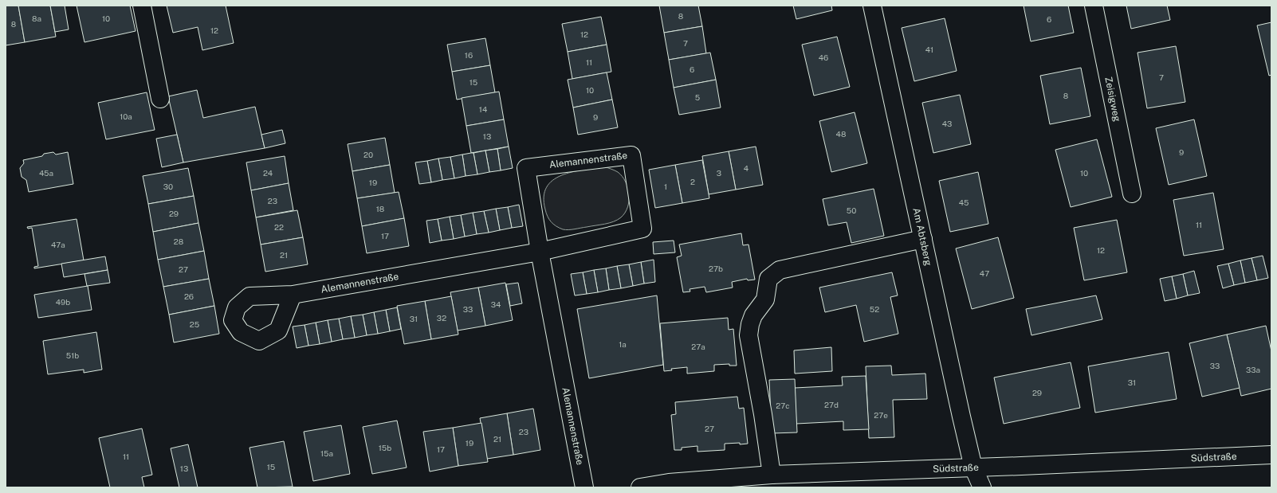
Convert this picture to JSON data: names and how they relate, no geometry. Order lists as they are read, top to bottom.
{
  "streets": {
    "street": [
      "Zeisigweg",
      "Alemannenstraße",
      "Am Abtsberg",
      "Südstraße"
    ]
  },
  "crossings": [
    ["Am Abtsberg", "Südstraße"]
  ],
  "house_numbers": [
    "8",
    "8a",
    "10",
    "6",
    "8",
    "12",
    "12",
    "7",
    "41",
    "16",
    "46",
    "11",
    "6",
    "7",
    "15",
    "10",
    "8",
    "5",
    "14",
    "10a",
    "9",
    "43",
    "48",
    "13",
    "9",
    "20",
    "4",
    "45a",
    "24",
    "3",
    "10",
    "2",
    "19",
    "30",
    "1",
    "23",
    "45",
    "18",
    "50",
    "29",
    "11",
    "22",
    "17",
    "28",
    "47a",
    "12",
    "21",
    "27b",
    "27",
    "47",
    "26",
    "49b",
    "34",
    "33",
    "52",
    "32",
    "31",
    "25",
    "1a",
    "27a",
    "51b",
    "33",
    "33a",
    "31",
    "29",
    "27d",
    "27c",
    "27e",
    "27",
    "23",
    "21",
    "19",
    "15b",
    "17",
    "15a",
    "11",
    "15",
    "13"
  ]
}
